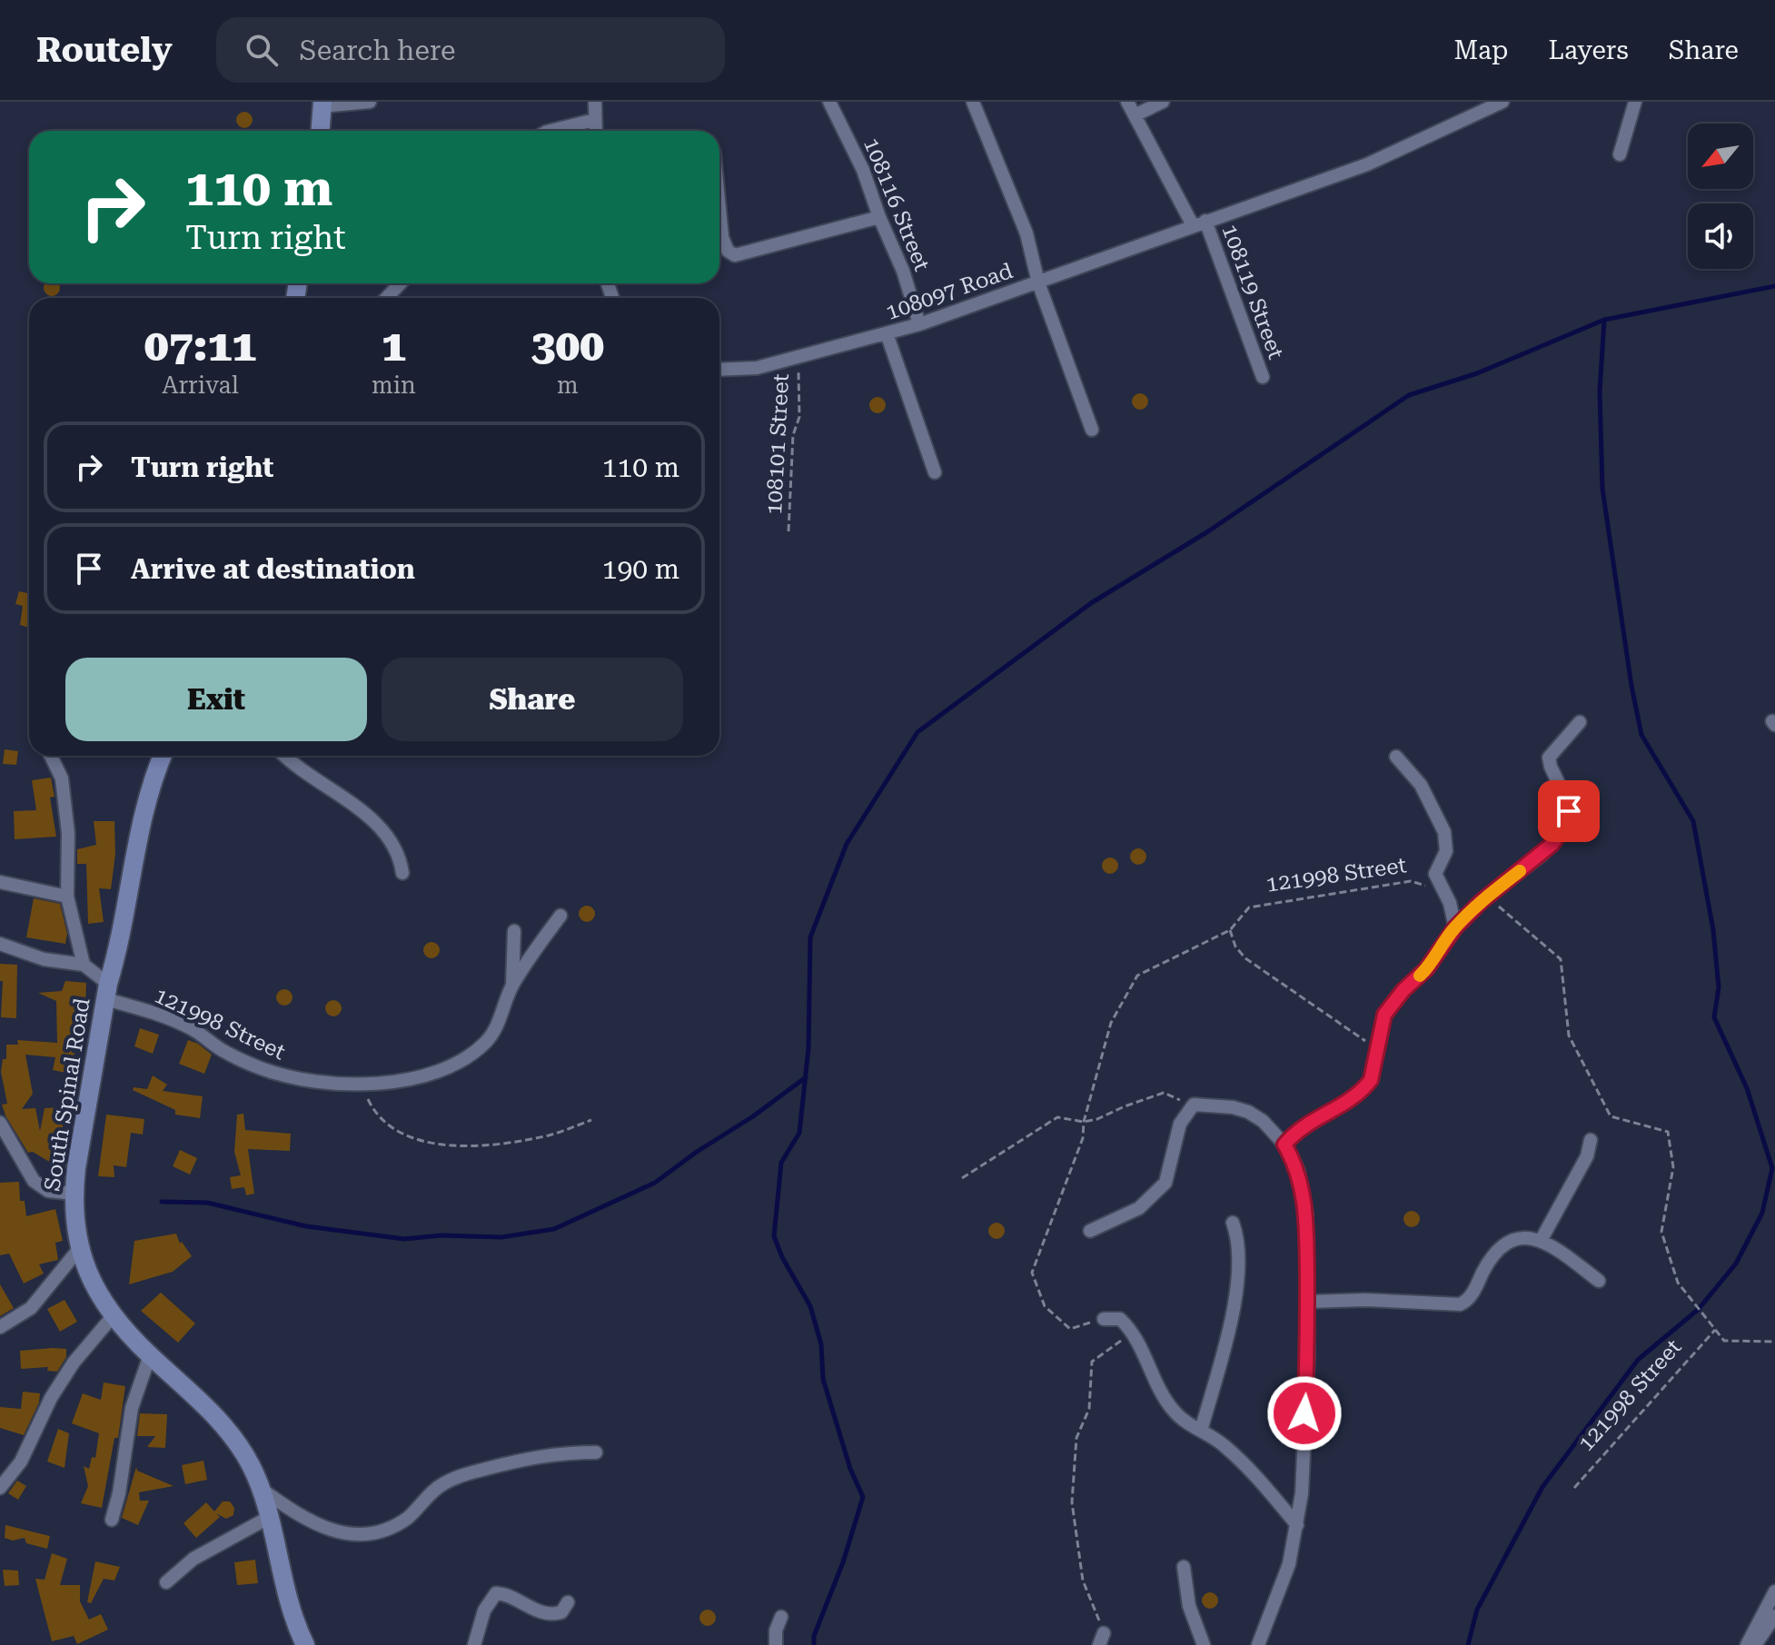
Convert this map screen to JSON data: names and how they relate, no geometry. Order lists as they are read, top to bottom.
{
  "streets": {
    "street": [
      "108116 Street",
      "108097 Road",
      "108119 Street",
      "121998 Street",
      "South Spinal Road"
    ],
    "path": ["108101 Street"]
  },
  "crossings": [
    ["108116 Street", "108097 Road"],
    ["108097 Road", "108119 Street"],
    ["108097 Road", "108101 Street"],
    ["121998 Street", "South Spinal Road"]
  ],
  "north": "bottom left",
  "page": {
    "header": "Routely",
    "search": "Search here",
    "nav": ["Map", "Layers", "Share"],
    "turn": ["110 m", "Turn right"],
    "eta": [
      "07:11",
      "Arrival",
      "1",
      "min",
      "300",
      "m"
    ],
    "list": [
      {
        "name": "Turn right",
        "value": "110 m"
      },
      {
        "name": "Arrive at destination",
        "value": "190 m"
      }
    ],
    "buttons": ["Exit", "Share"]
  }
}
